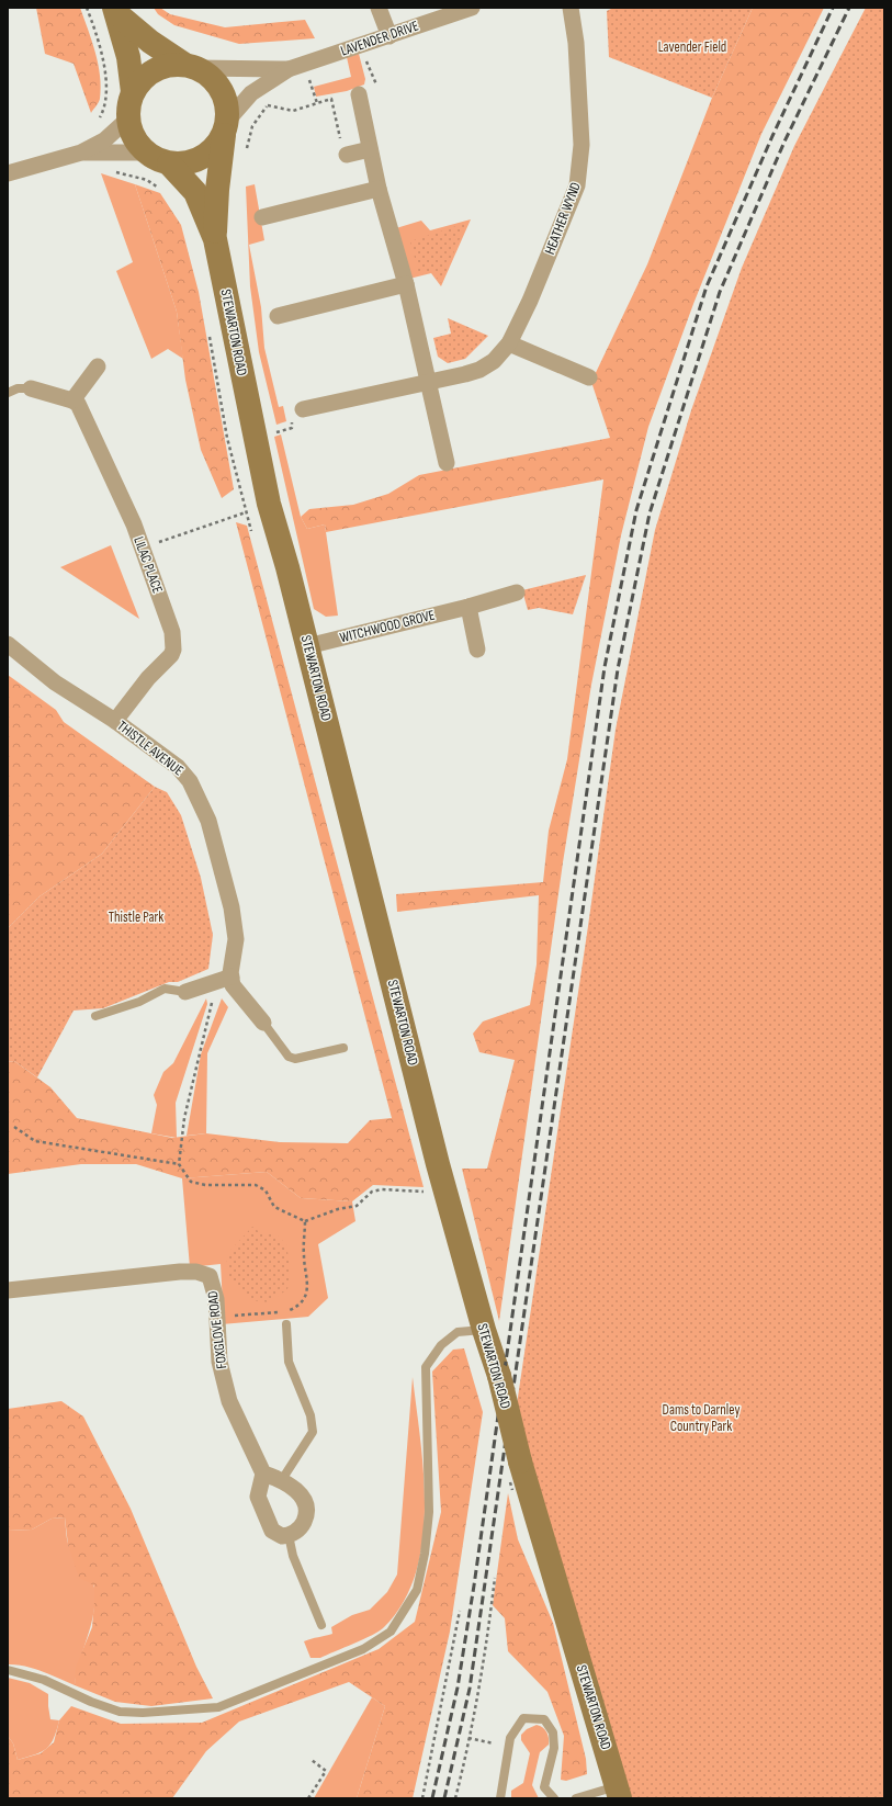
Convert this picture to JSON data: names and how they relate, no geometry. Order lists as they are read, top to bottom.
{
  "streets": {
    "main road": ["STEWARTON ROAD"],
    "street": [
      "LAVENDER DRIVE",
      "HEATHER WYND",
      "LILAC PLACE",
      "WITCHWOOD GROVE",
      "THISTLE AVENUE",
      "FOXGLOVE ROAD"
    ]
  },
  "crossings": [
    ["LAVENDER DRIVE", "STEWARTON ROAD"],
    ["STEWARTON ROAD", "WITCHWOOD GROVE"],
    ["LILAC PLACE", "THISTLE AVENUE"]
  ],
  "parks": ["Lavender Field", "Thistle Park", "Dams to Darnley Country Park"]
}
